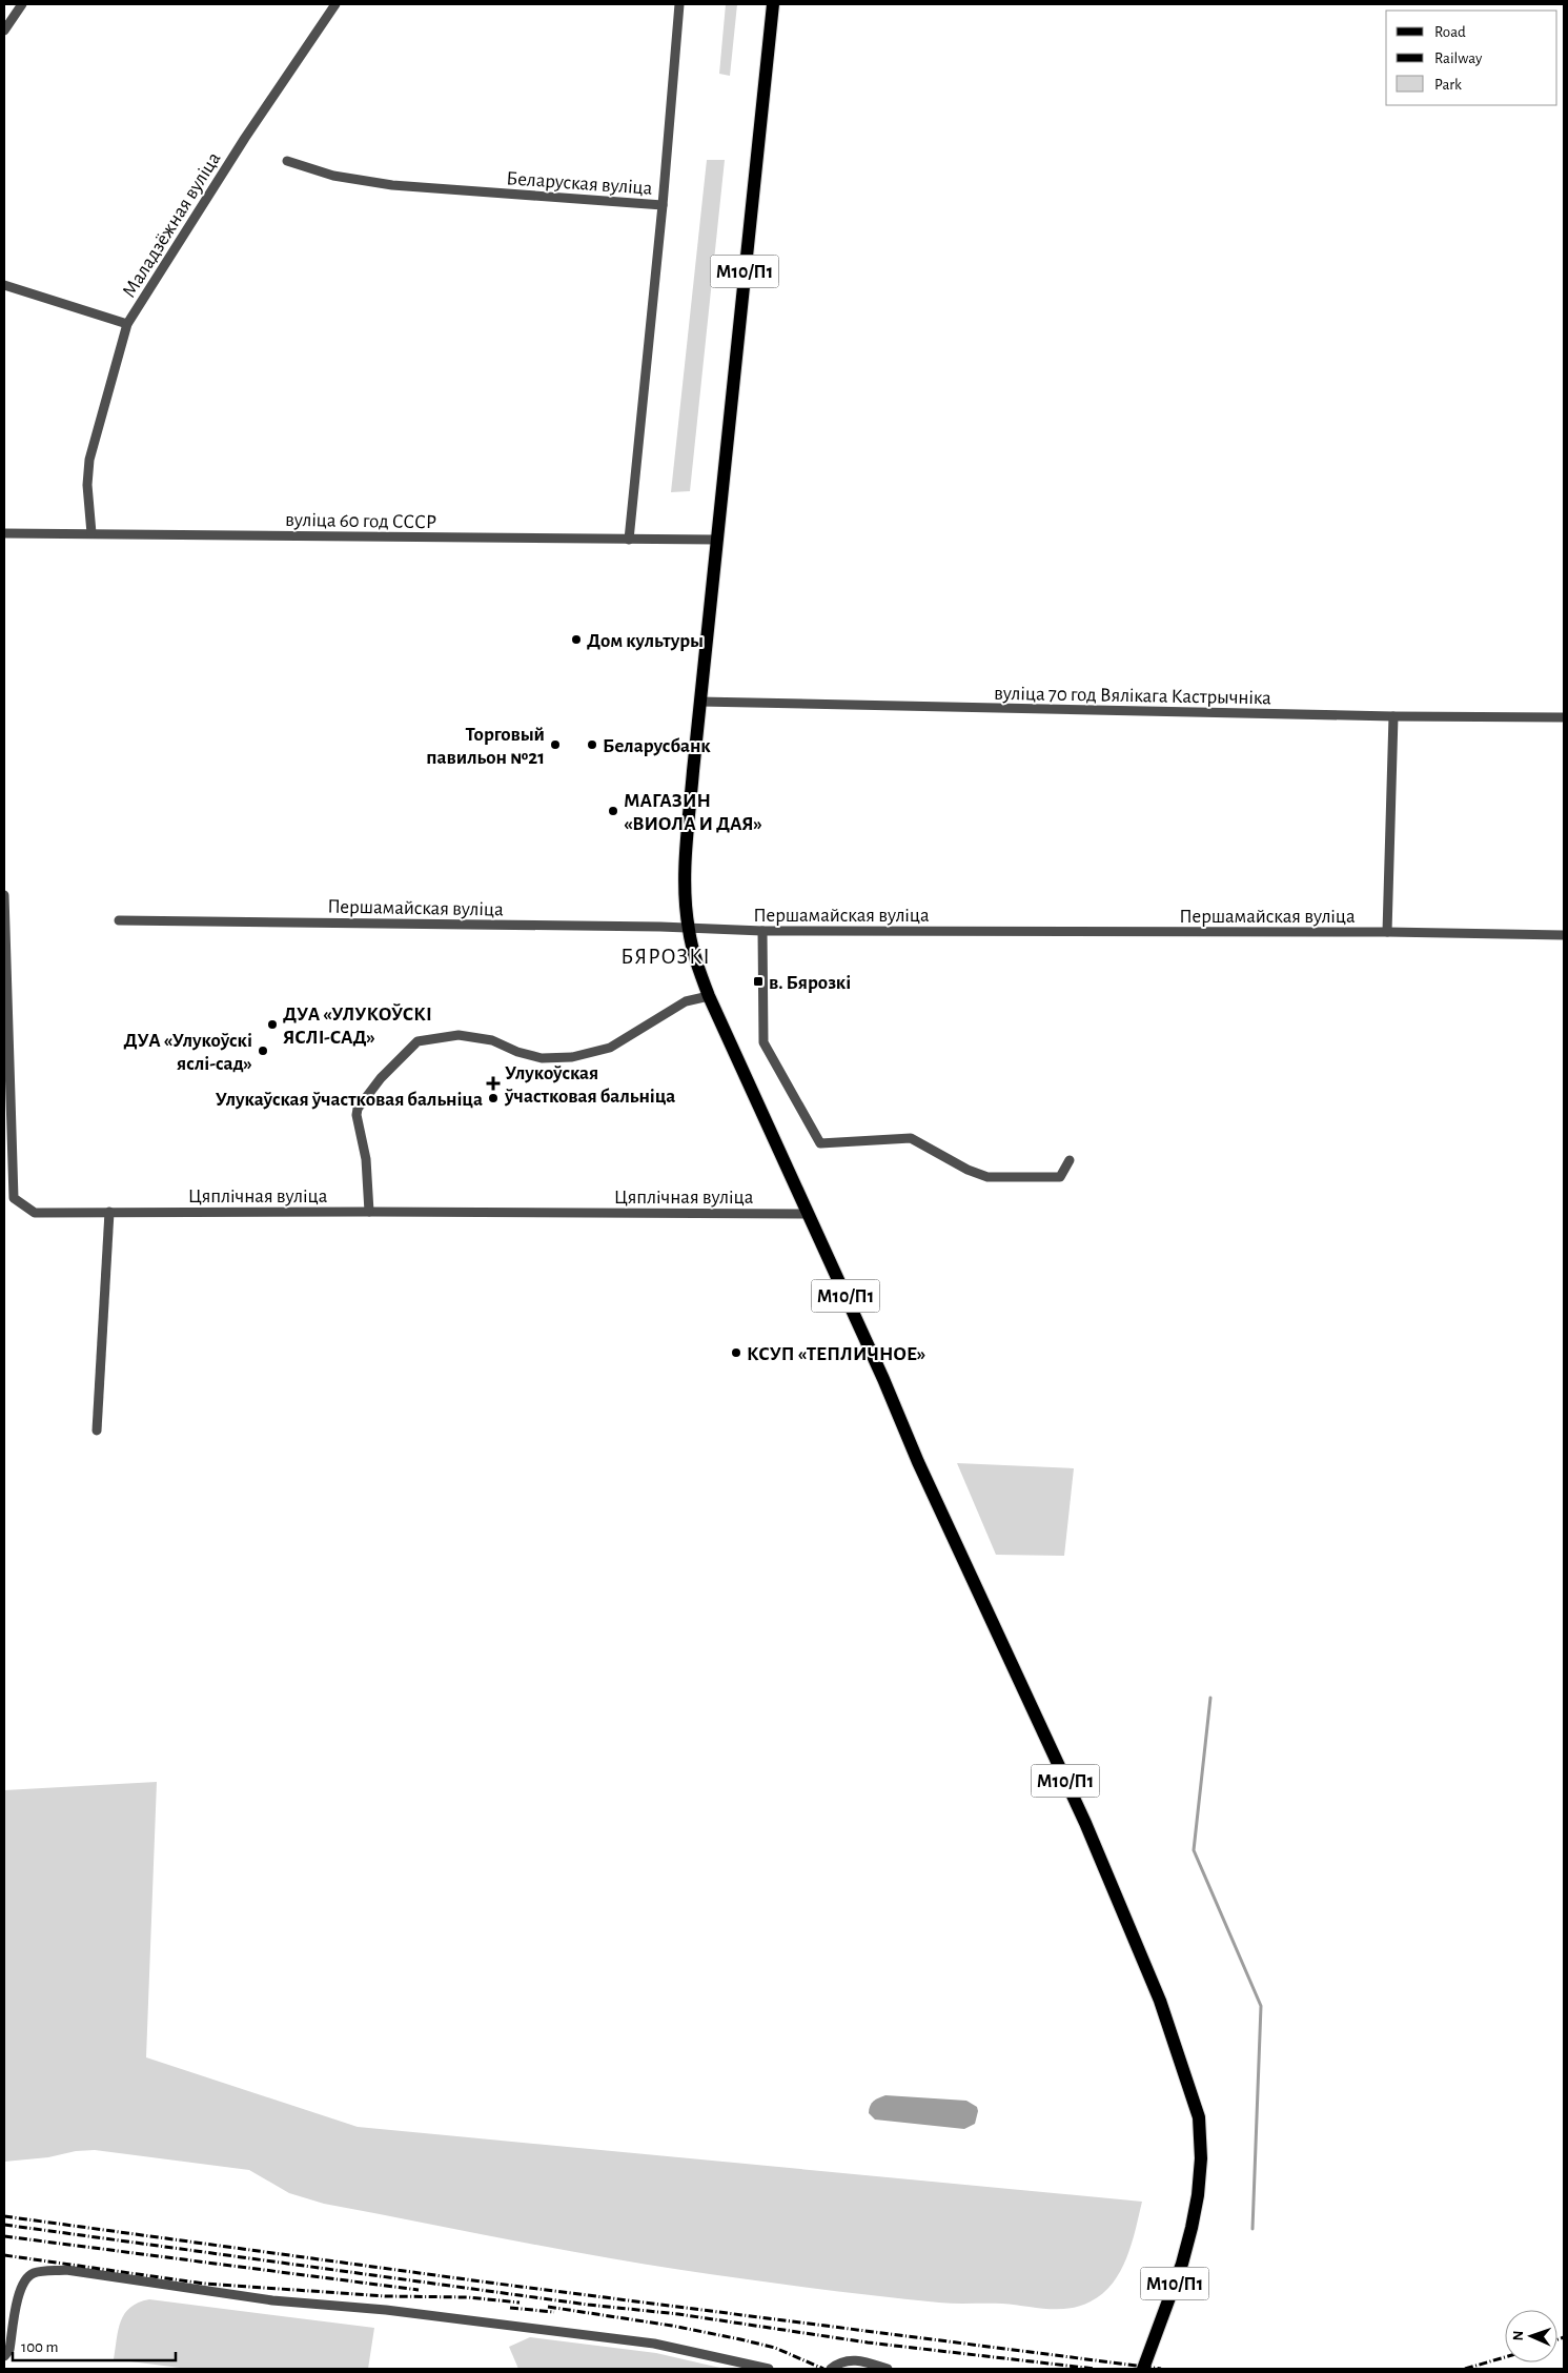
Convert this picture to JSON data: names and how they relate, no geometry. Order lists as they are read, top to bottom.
{
  "streets": {
    "main road": ["М10/П1"],
    "street": [
      "Беларуская вуліца",
      "Маладзёжная вуліца",
      "вуліца 60 год СССР",
      "вуліца 70 год Вялікага Кастрычніка",
      "Першамайская вуліца",
      "Цяплічная вуліца"
    ]
  },
  "crossings": [
    ["Беларуская вуліца", "вуліца 60 год СССР"],
    ["Маладзёжная вуліца", "вуліца 60 год СССР"],
    ["М10/П1", "вуліца 60 год СССР"],
    ["М10/П1", "вуліца 70 год Вялікага Кастрычніка"],
    ["М10/П1", "Першамайская вуліца"],
    ["М10/П1", "Цяплічная вуліца"]
  ],
  "districts": ["БЯРОЗКІ"],
  "places": {
    "other": [
      "Дом культуры",
      "Торговый павильон №21",
      "Беларусбанк",
      "МАГАЗИН «ВИОЛА И ДАЯ»",
      "ДУА «УЛУКОЎСКІ ЯСЛІ-САД»",
      "ДУА «Улукоўскі яслі-сад»",
      "Улукаўская ўчастковая бальніца",
      "КСУП «ТЕПЛИЧНОЕ»"
    ],
    "transit": ["в. Бярозкі"],
    "health": ["Улукоўская ўчастковая бальніца"]
  },
  "legend": ["Road", "Railway", "Park"],
  "scale_bar": "100 m",
  "north": "left"
}
